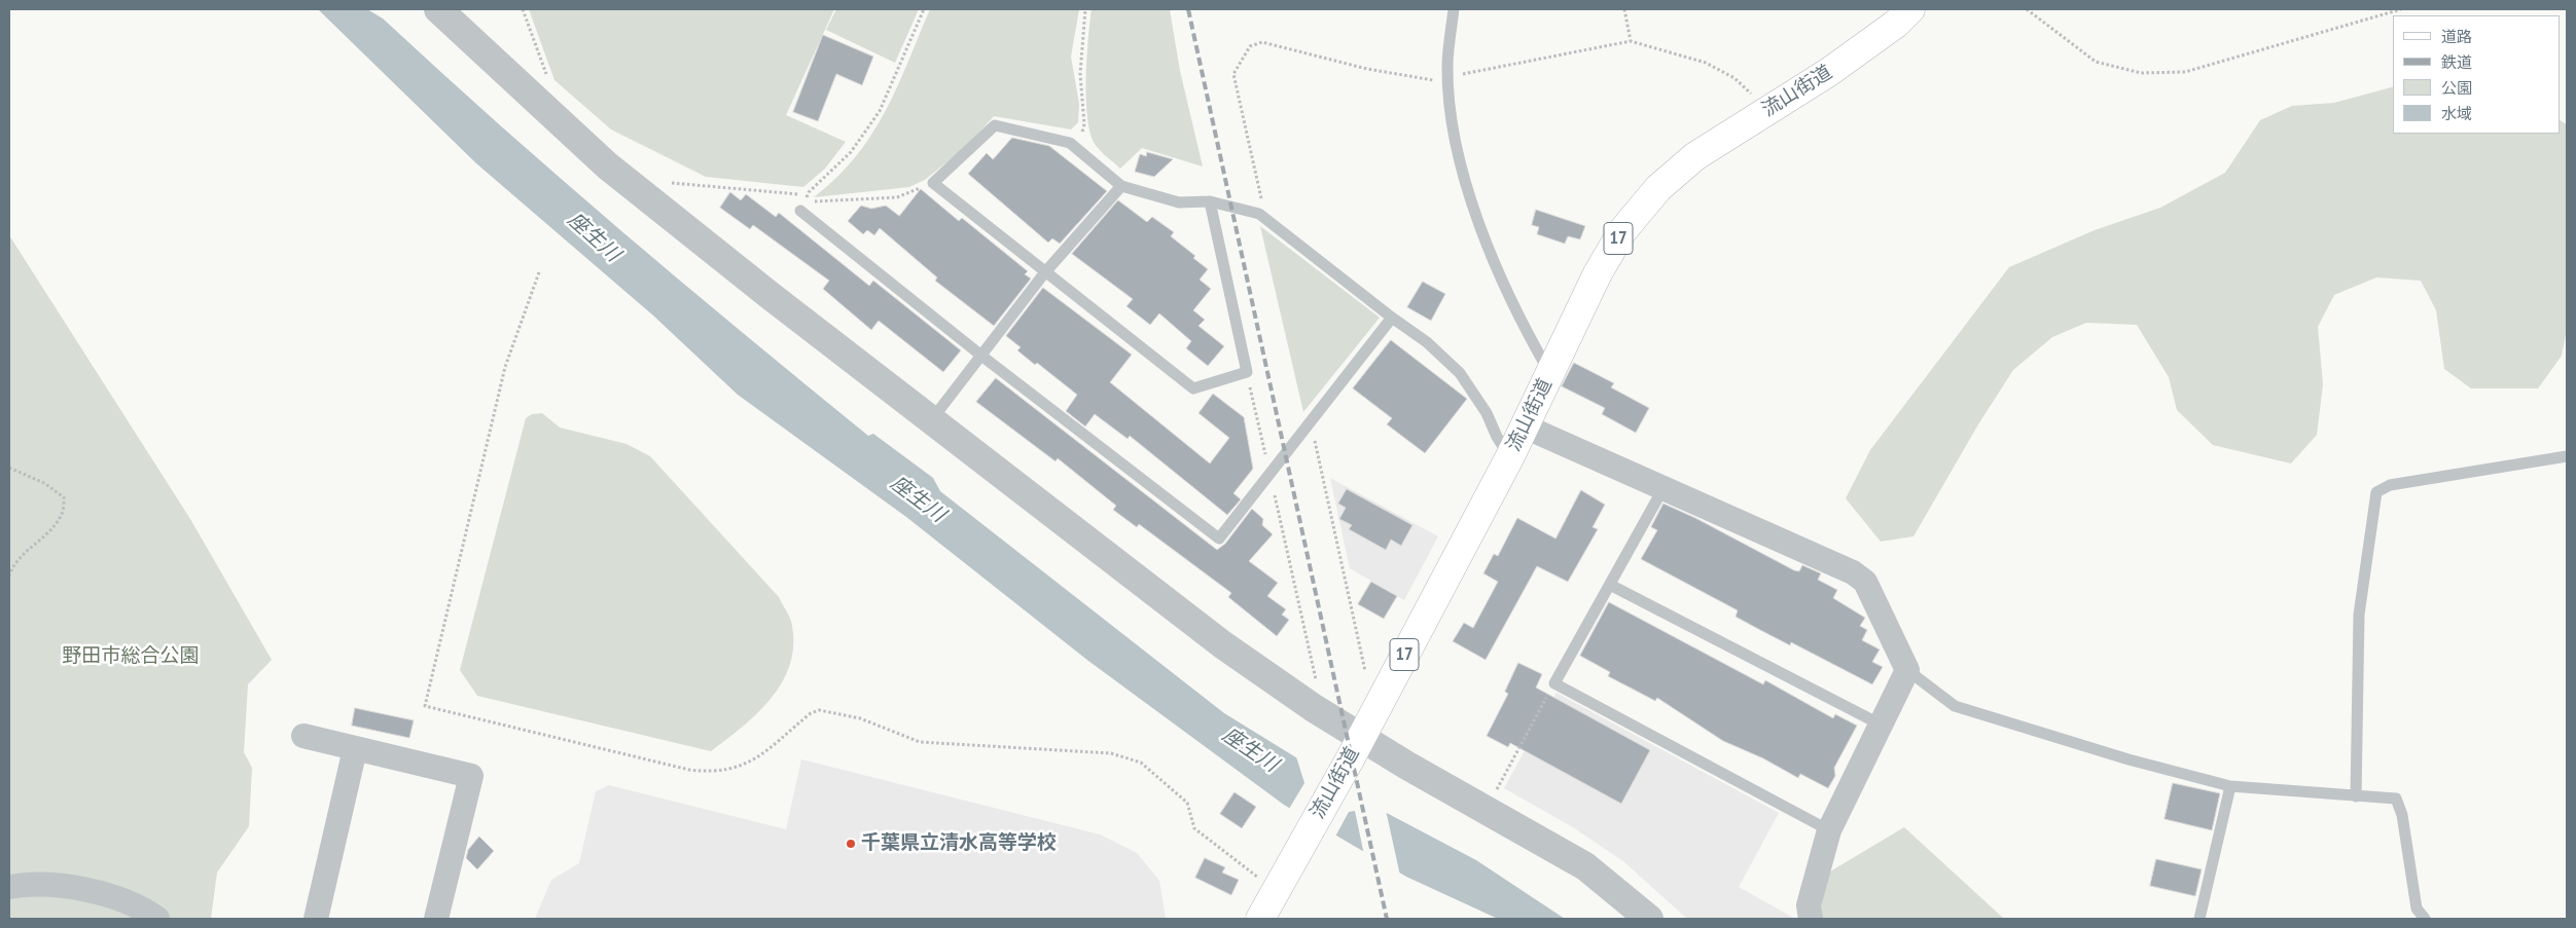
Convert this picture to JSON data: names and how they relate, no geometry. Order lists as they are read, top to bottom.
{
  "streets": {
    "main road": ["流山街道", "17"]
  },
  "water": ["座生川"],
  "parks": ["野田市総合公園"],
  "places": ["千葉県立清水高等学校"],
  "legend": [
    "道路",
    "鉄道",
    "公園",
    "水域"
  ]
}
